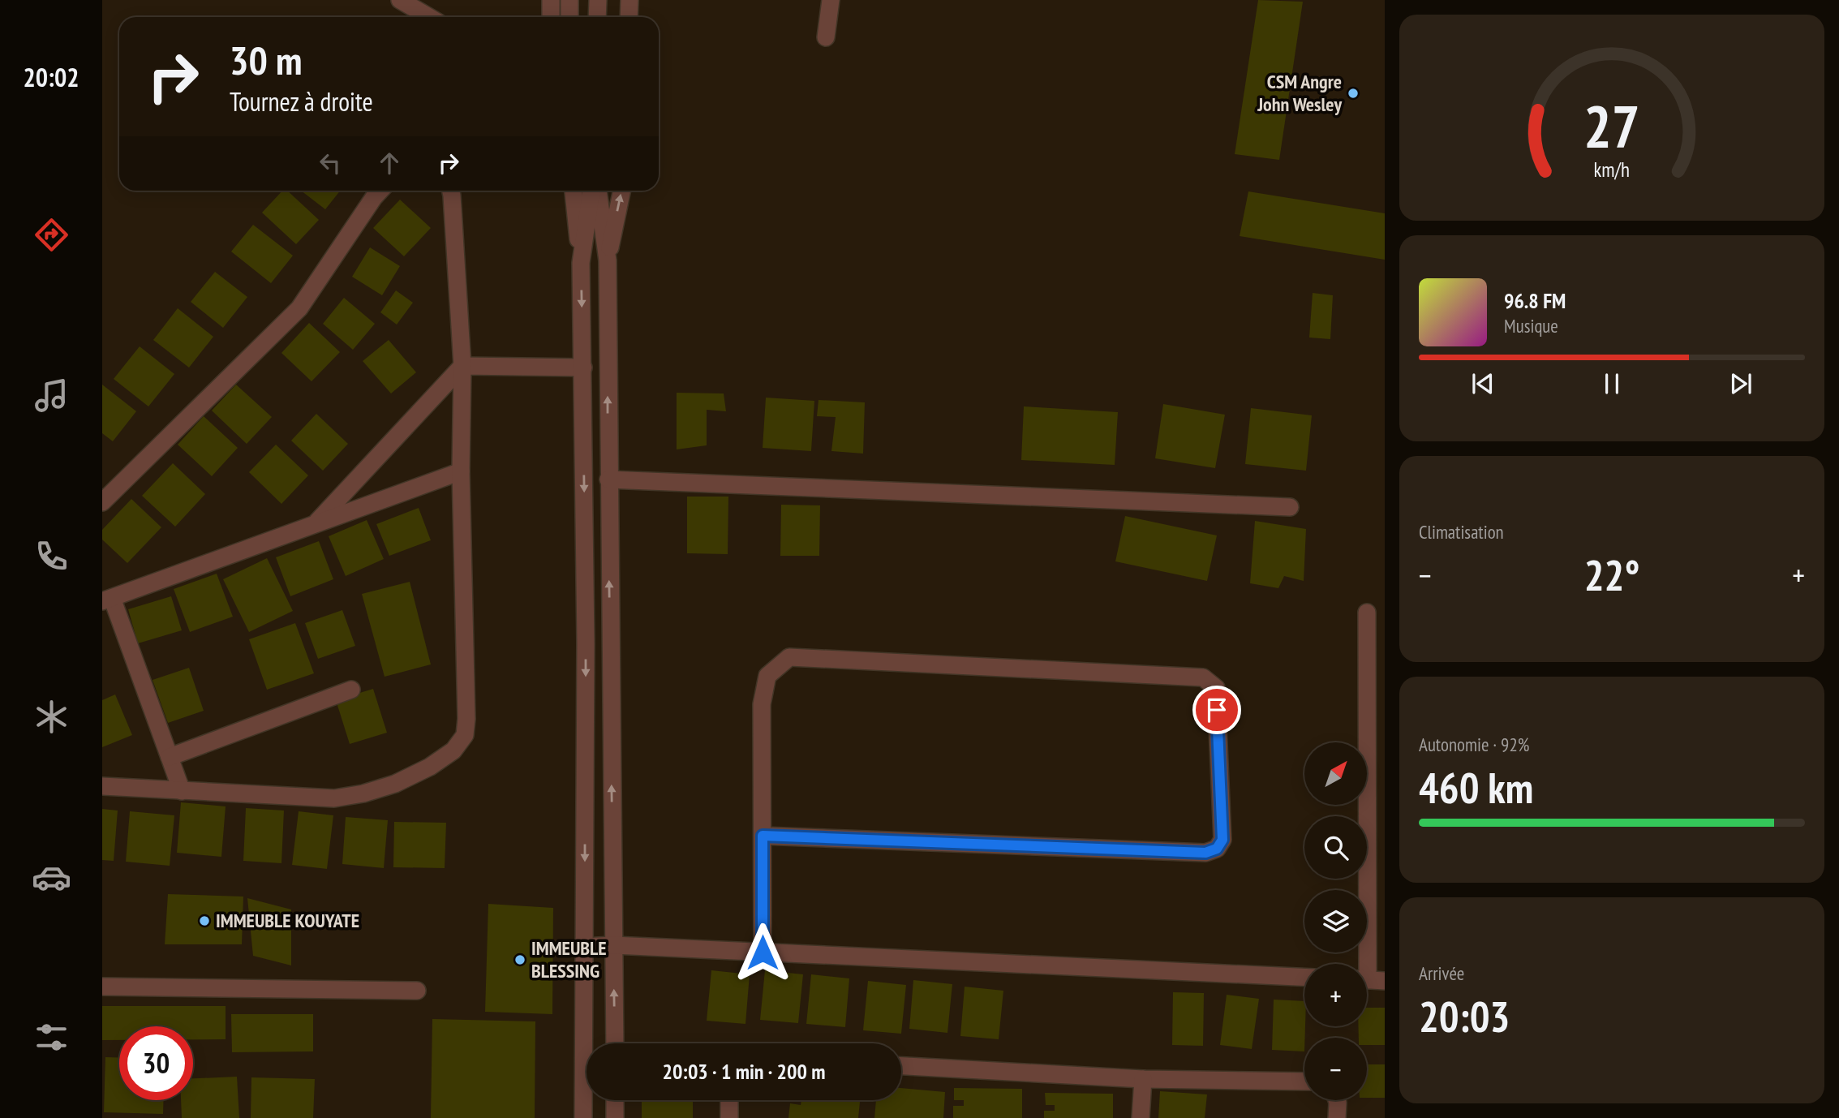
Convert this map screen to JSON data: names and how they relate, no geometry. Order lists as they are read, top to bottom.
{
  "places": ["CSM Angre John Wesley", "IMMEUBLE KOUYATE", "IMMEUBLE BLESSING"],
  "north": "top right",
  "page": {
    "tabs": "20:02",
    "turn": ["30 m", "Tournez à droite"],
    "song": ["96.8 FM", "Musique"],
    "tile": [
      "Climatisation",
      ["Autonomie · 92%", "460 km"],
      ["Arrivée", "20:03"]
    ],
    "heat": ["−", "22°", "+"],
    "map_buttons": ["+", "−"],
    "limit": "30",
    "trip": "20:03 · 1 min · 200 m",
    "gauge": ["27", "km/h"]
  }
}
